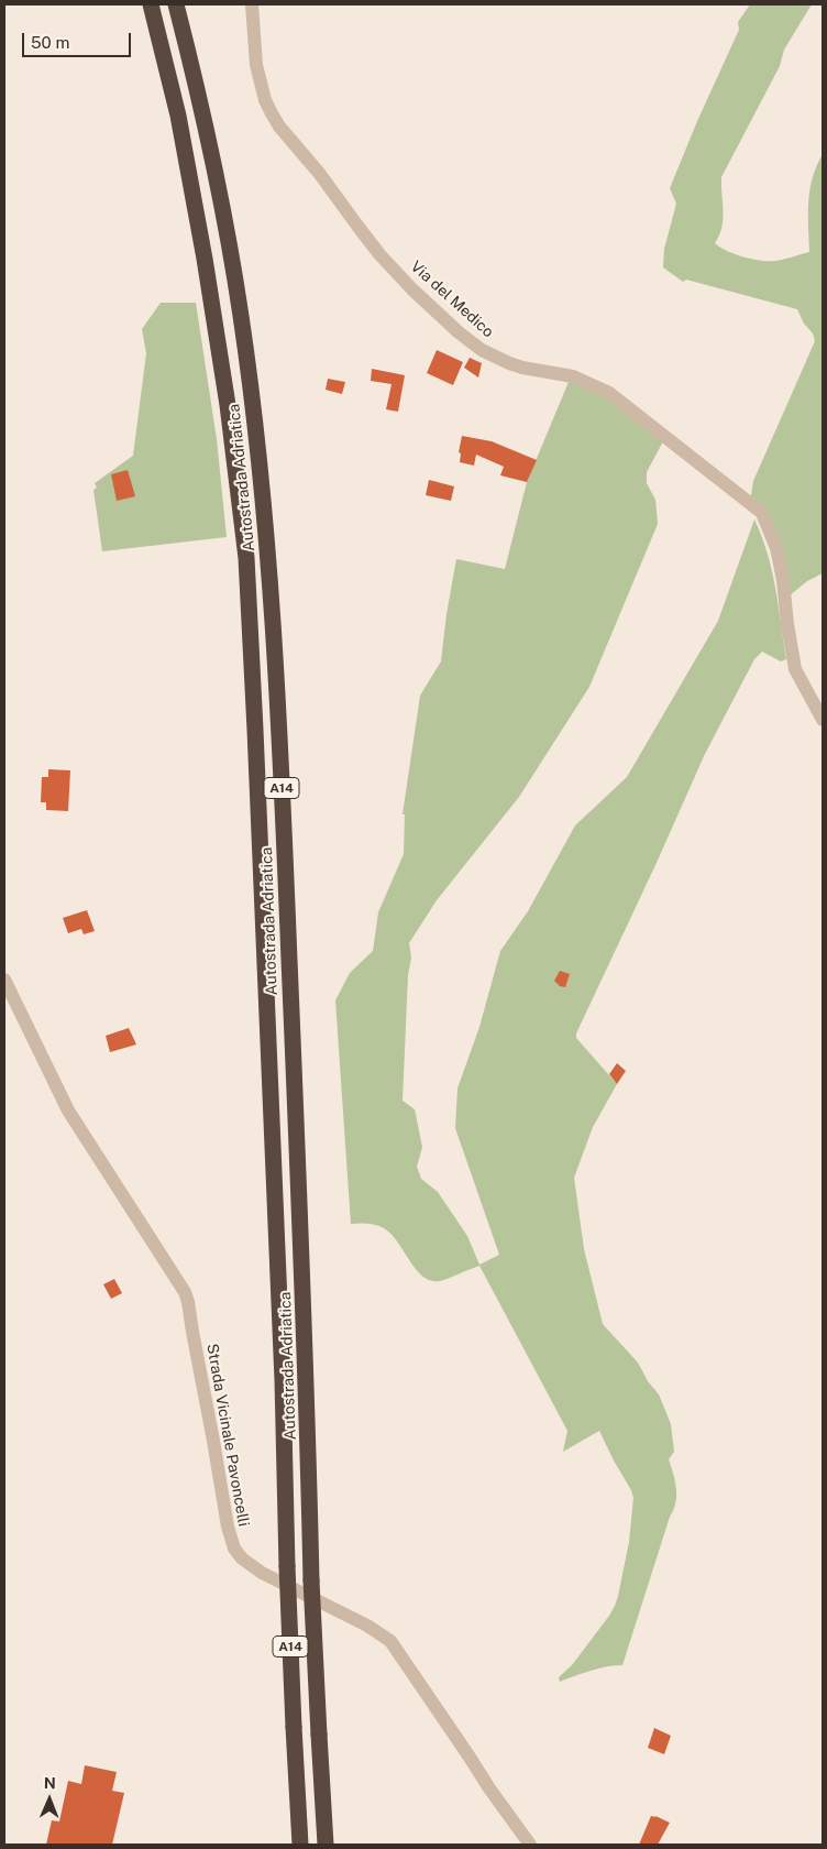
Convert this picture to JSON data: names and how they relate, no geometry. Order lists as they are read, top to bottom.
{
  "streets": {
    "highway": ["Autostrada Adriatica", "A14"],
    "street": ["Via del Medico", "Strada Vicinale Pavoncelli"]
  },
  "scale_bar": "50 m",
  "north": "top"
}
